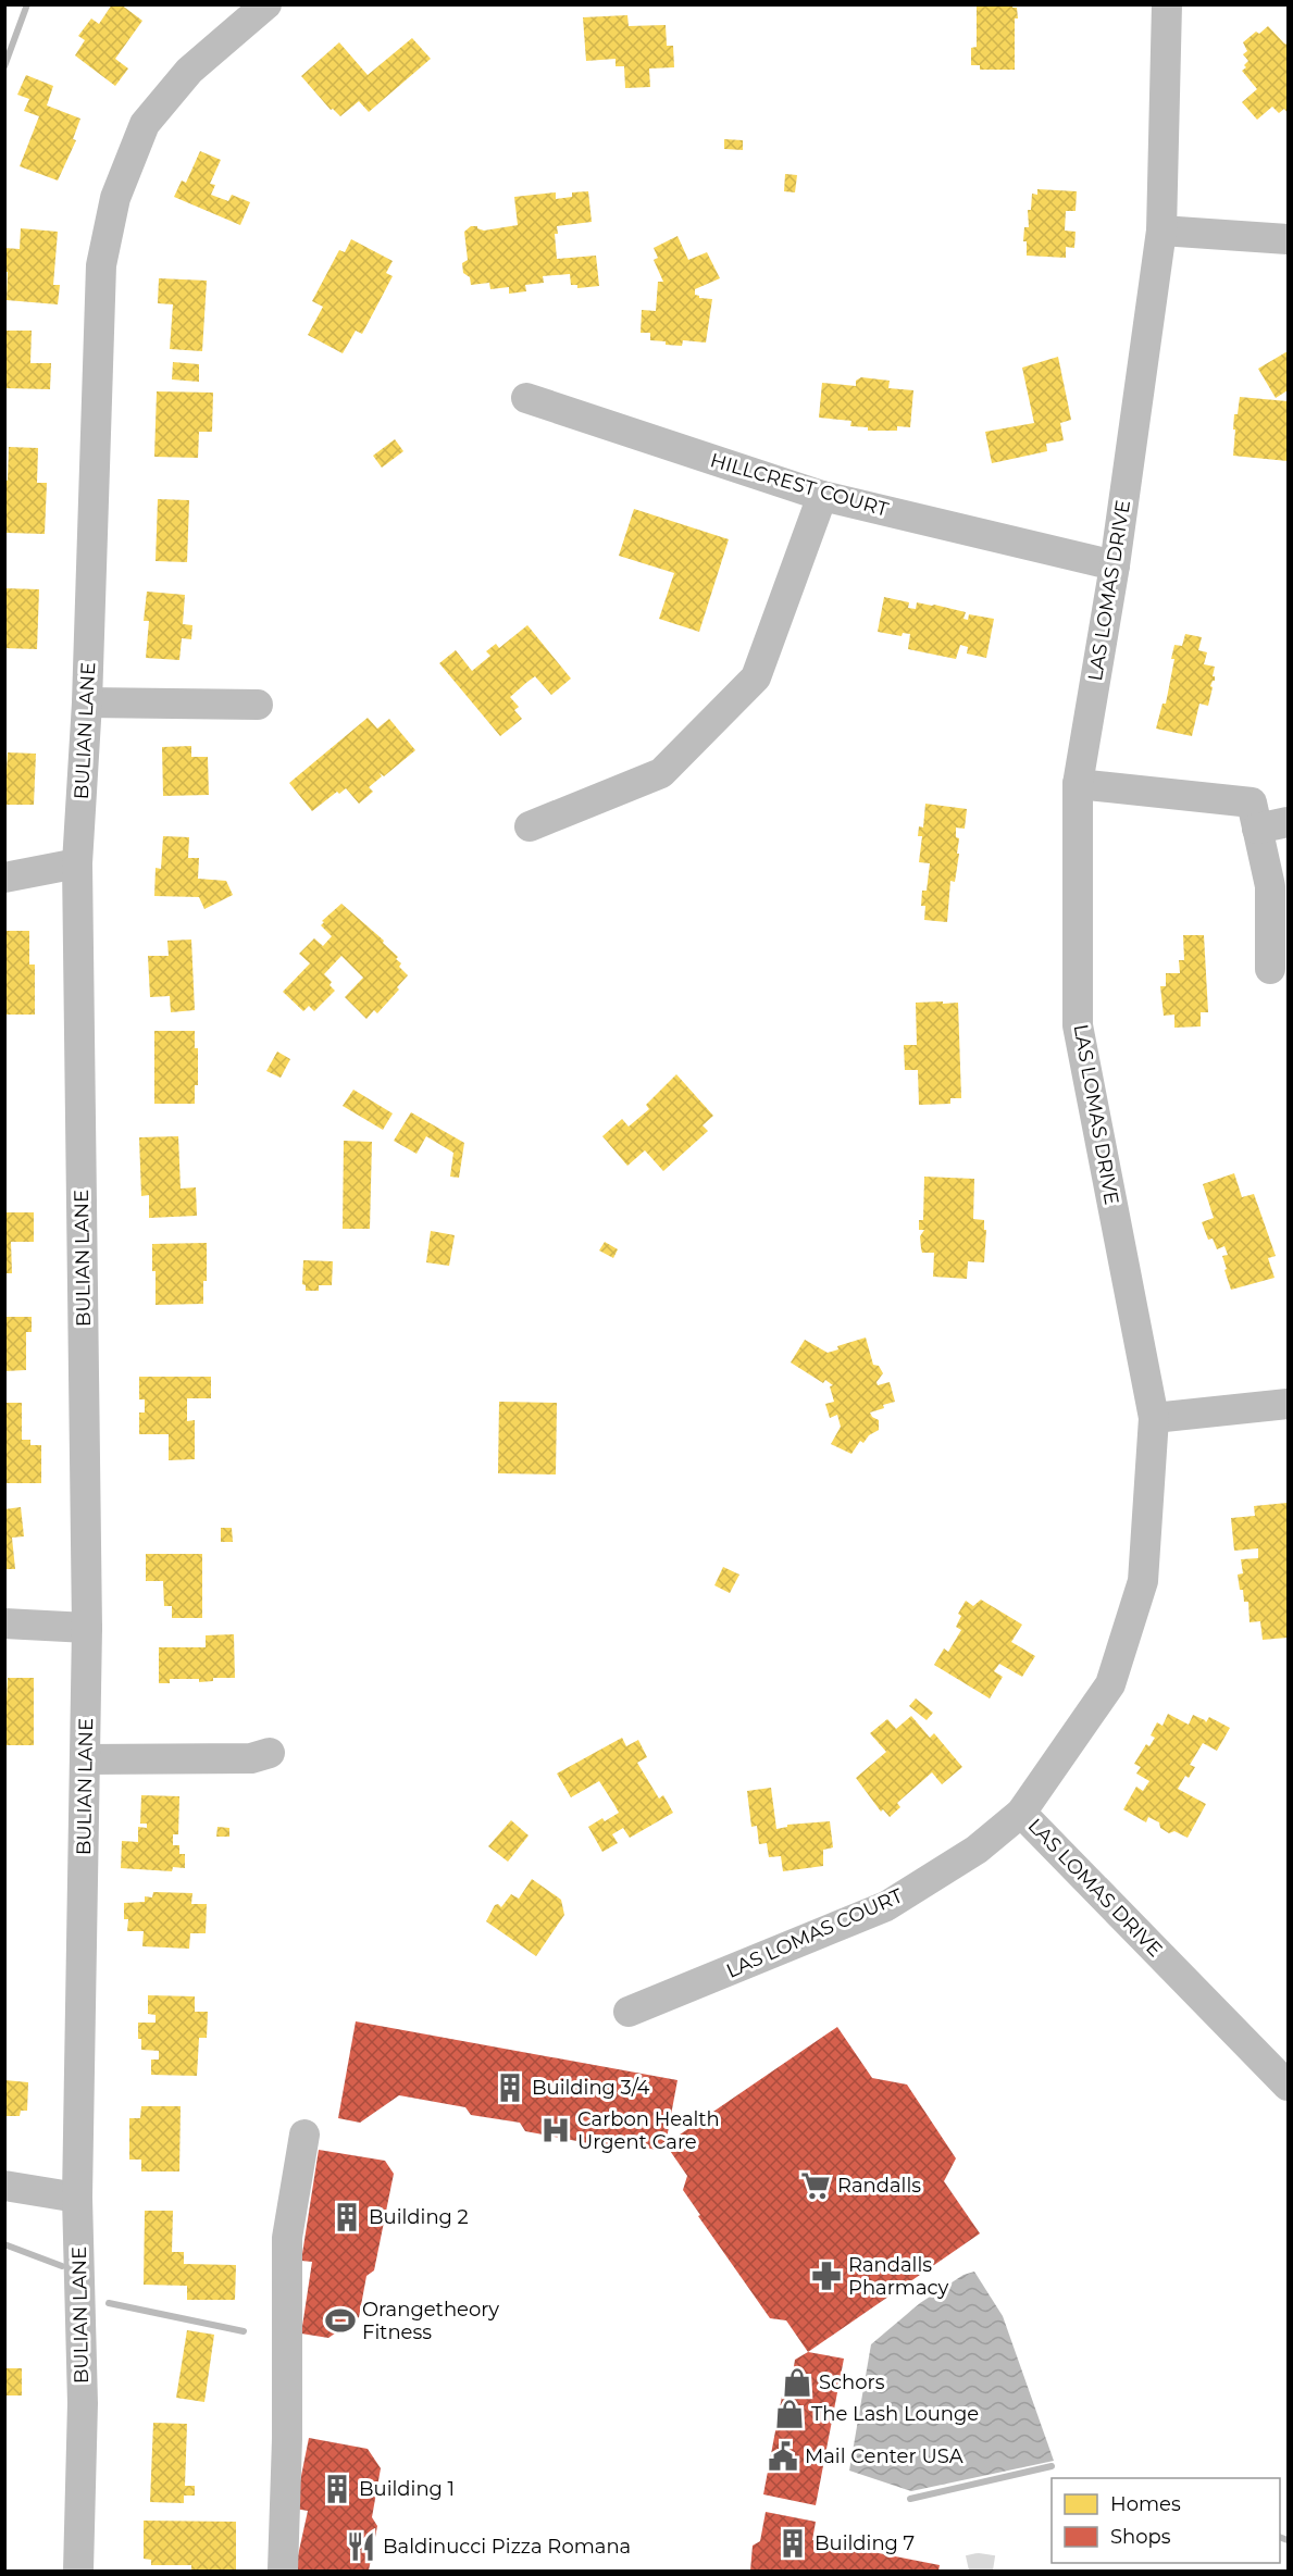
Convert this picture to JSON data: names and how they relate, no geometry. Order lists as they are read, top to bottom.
{
  "streets": {
    "street": [
      "HILLCREST COURT",
      "LAS LOMAS DRIVE",
      "BULIAN LANE",
      "LAS LOMAS COURT"
    ]
  },
  "crossings": [
    ["HILLCREST COURT", "LAS LOMAS DRIVE"],
    ["LAS LOMAS DRIVE", "LAS LOMAS COURT"]
  ],
  "places": {
    "building": [
      "Building 3/4",
      "Building 2",
      "Building 1",
      "Building 7"
    ],
    "hospital": ["Carbon Health Urgent Care"],
    "supermarket": ["Randalls"],
    "pharmacy": ["Randalls Pharmacy"],
    "sports": ["Orangetheory Fitness"],
    "shop": ["Schors", "The Lash Lounge"],
    "public building": ["Mail Center USA"],
    "restaurant": ["Baldinucci Pizza Romana"]
  },
  "legend": ["Homes", "Shops"]
}
